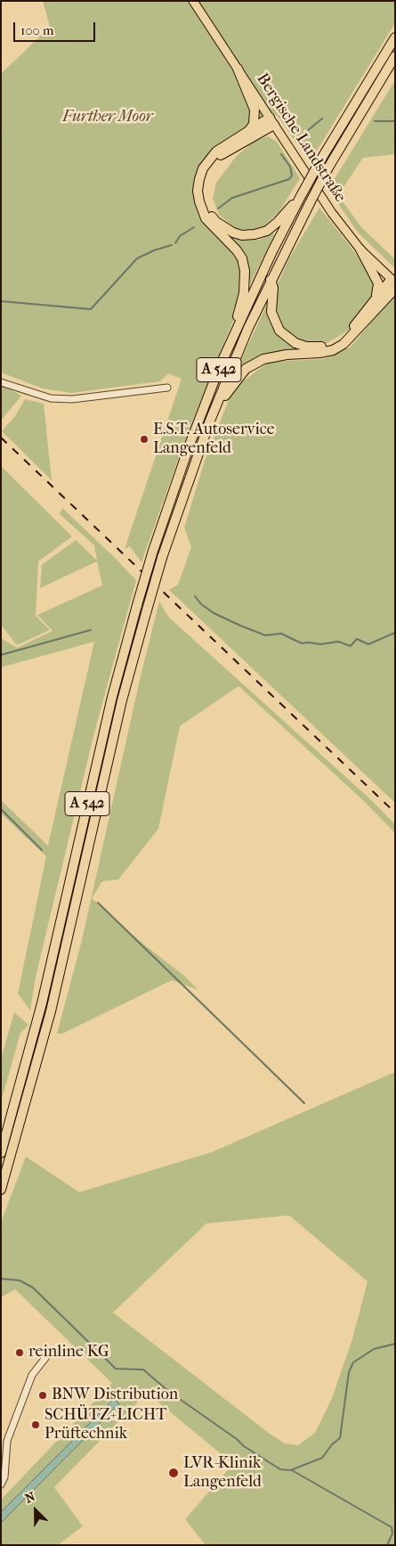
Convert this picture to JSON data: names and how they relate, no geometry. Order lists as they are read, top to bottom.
{
  "streets": {
    "highway": ["A 542"],
    "main road": ["Bergische Landstraße"]
  },
  "parks": ["Further Moor"],
  "places": [
    "E.S.T. Autoservice Langenfeld",
    "reinline KG",
    "BNW Distribution",
    "SCHÜTZ+LICHT Prüftechnik",
    "LVR-Klinik Langenfeld"
  ],
  "scale_bar": "100 m",
  "north": "top left"
}
